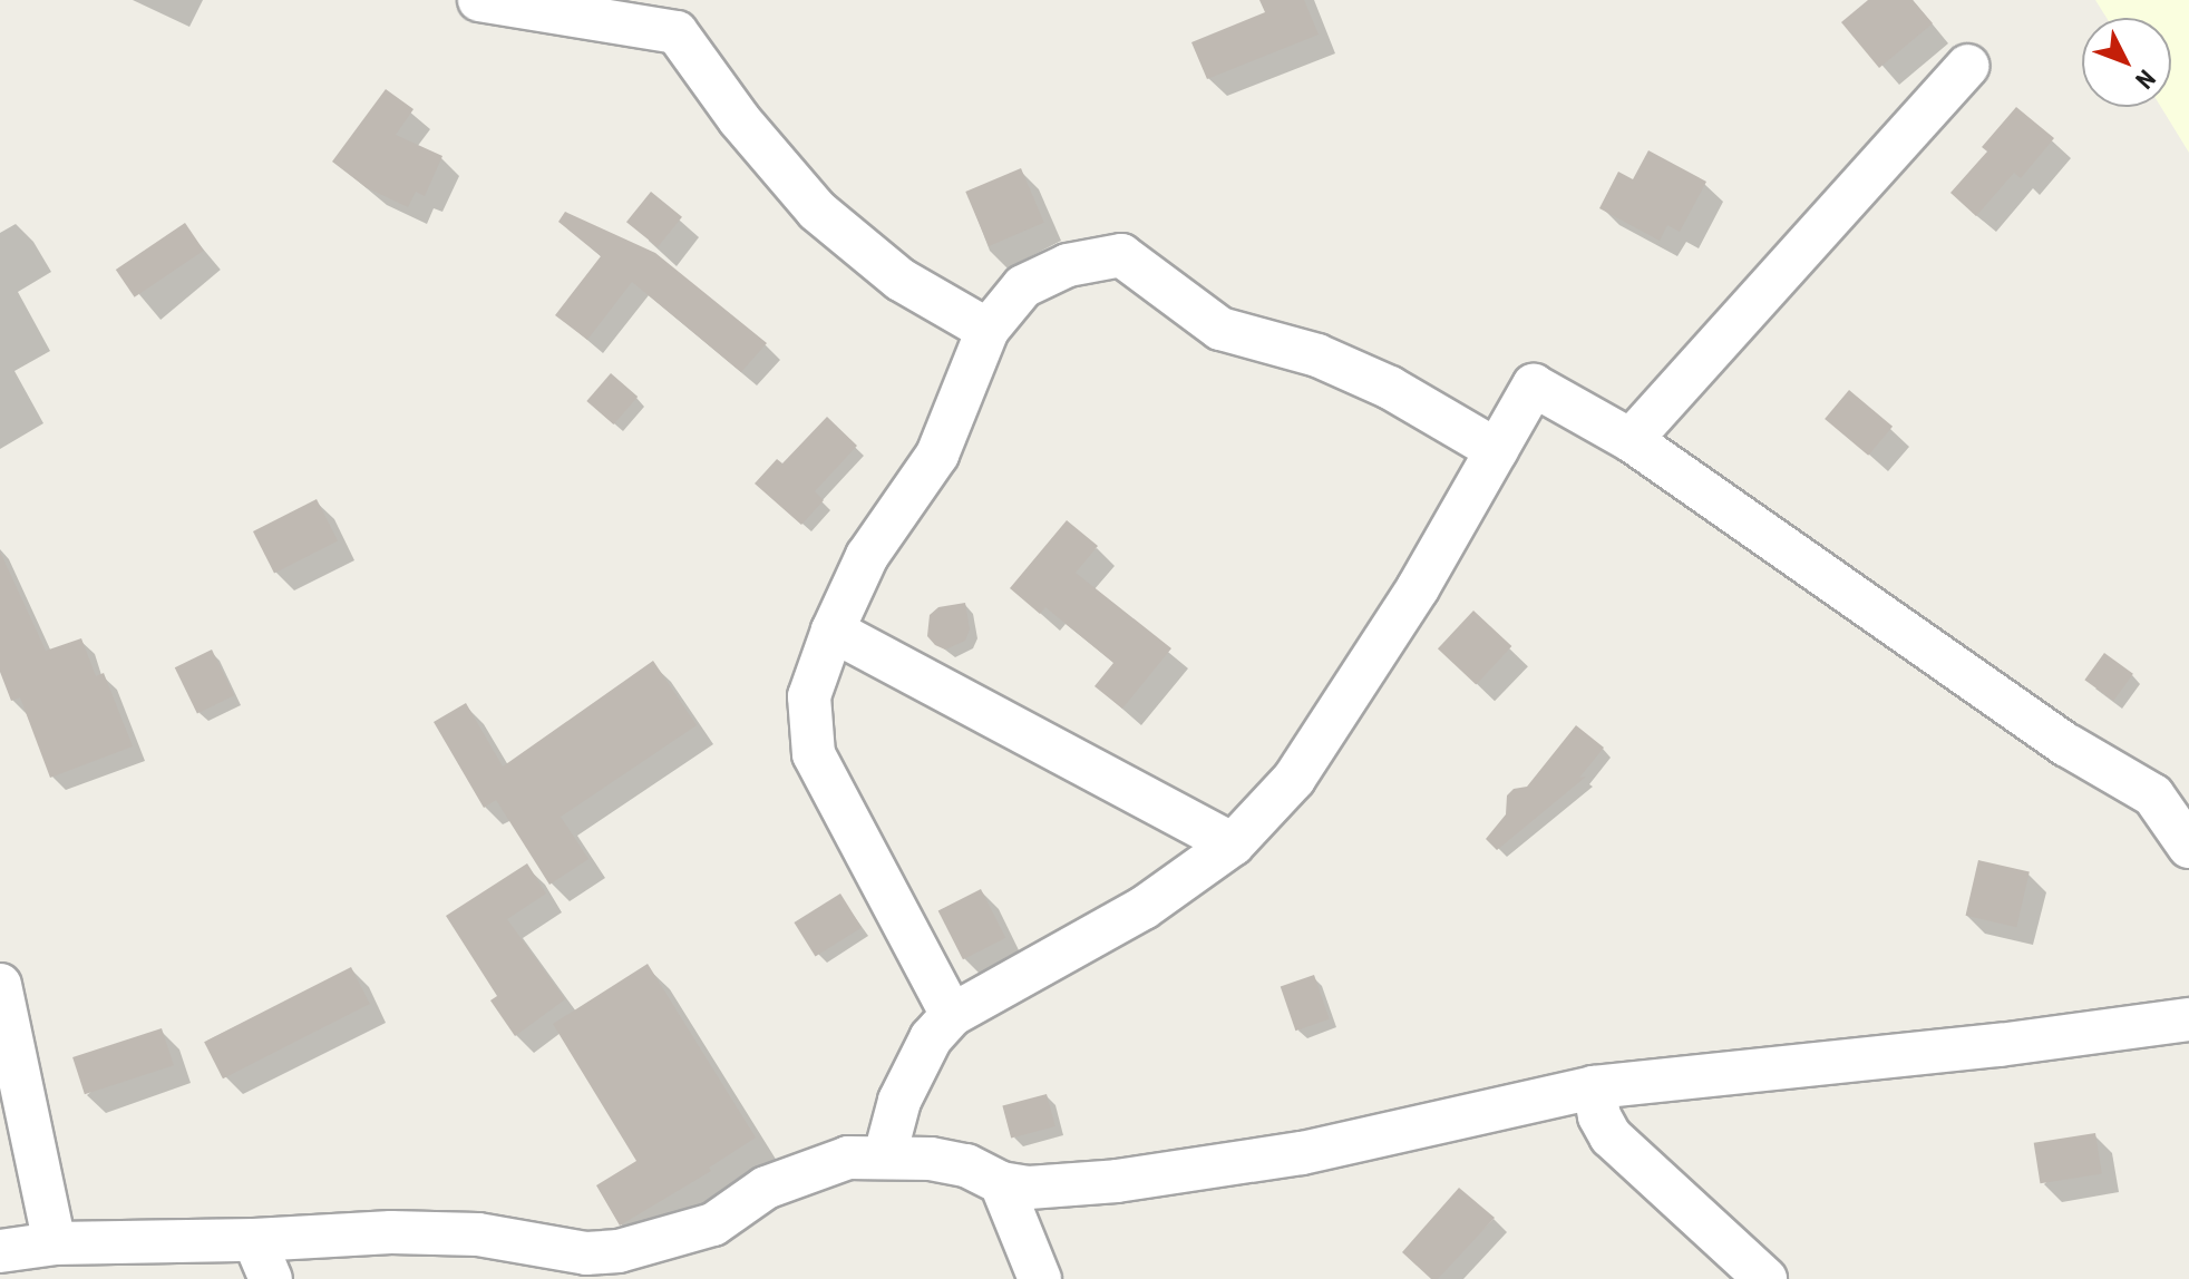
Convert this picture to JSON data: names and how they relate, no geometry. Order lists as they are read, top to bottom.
{
  "north": "bottom right"
}
